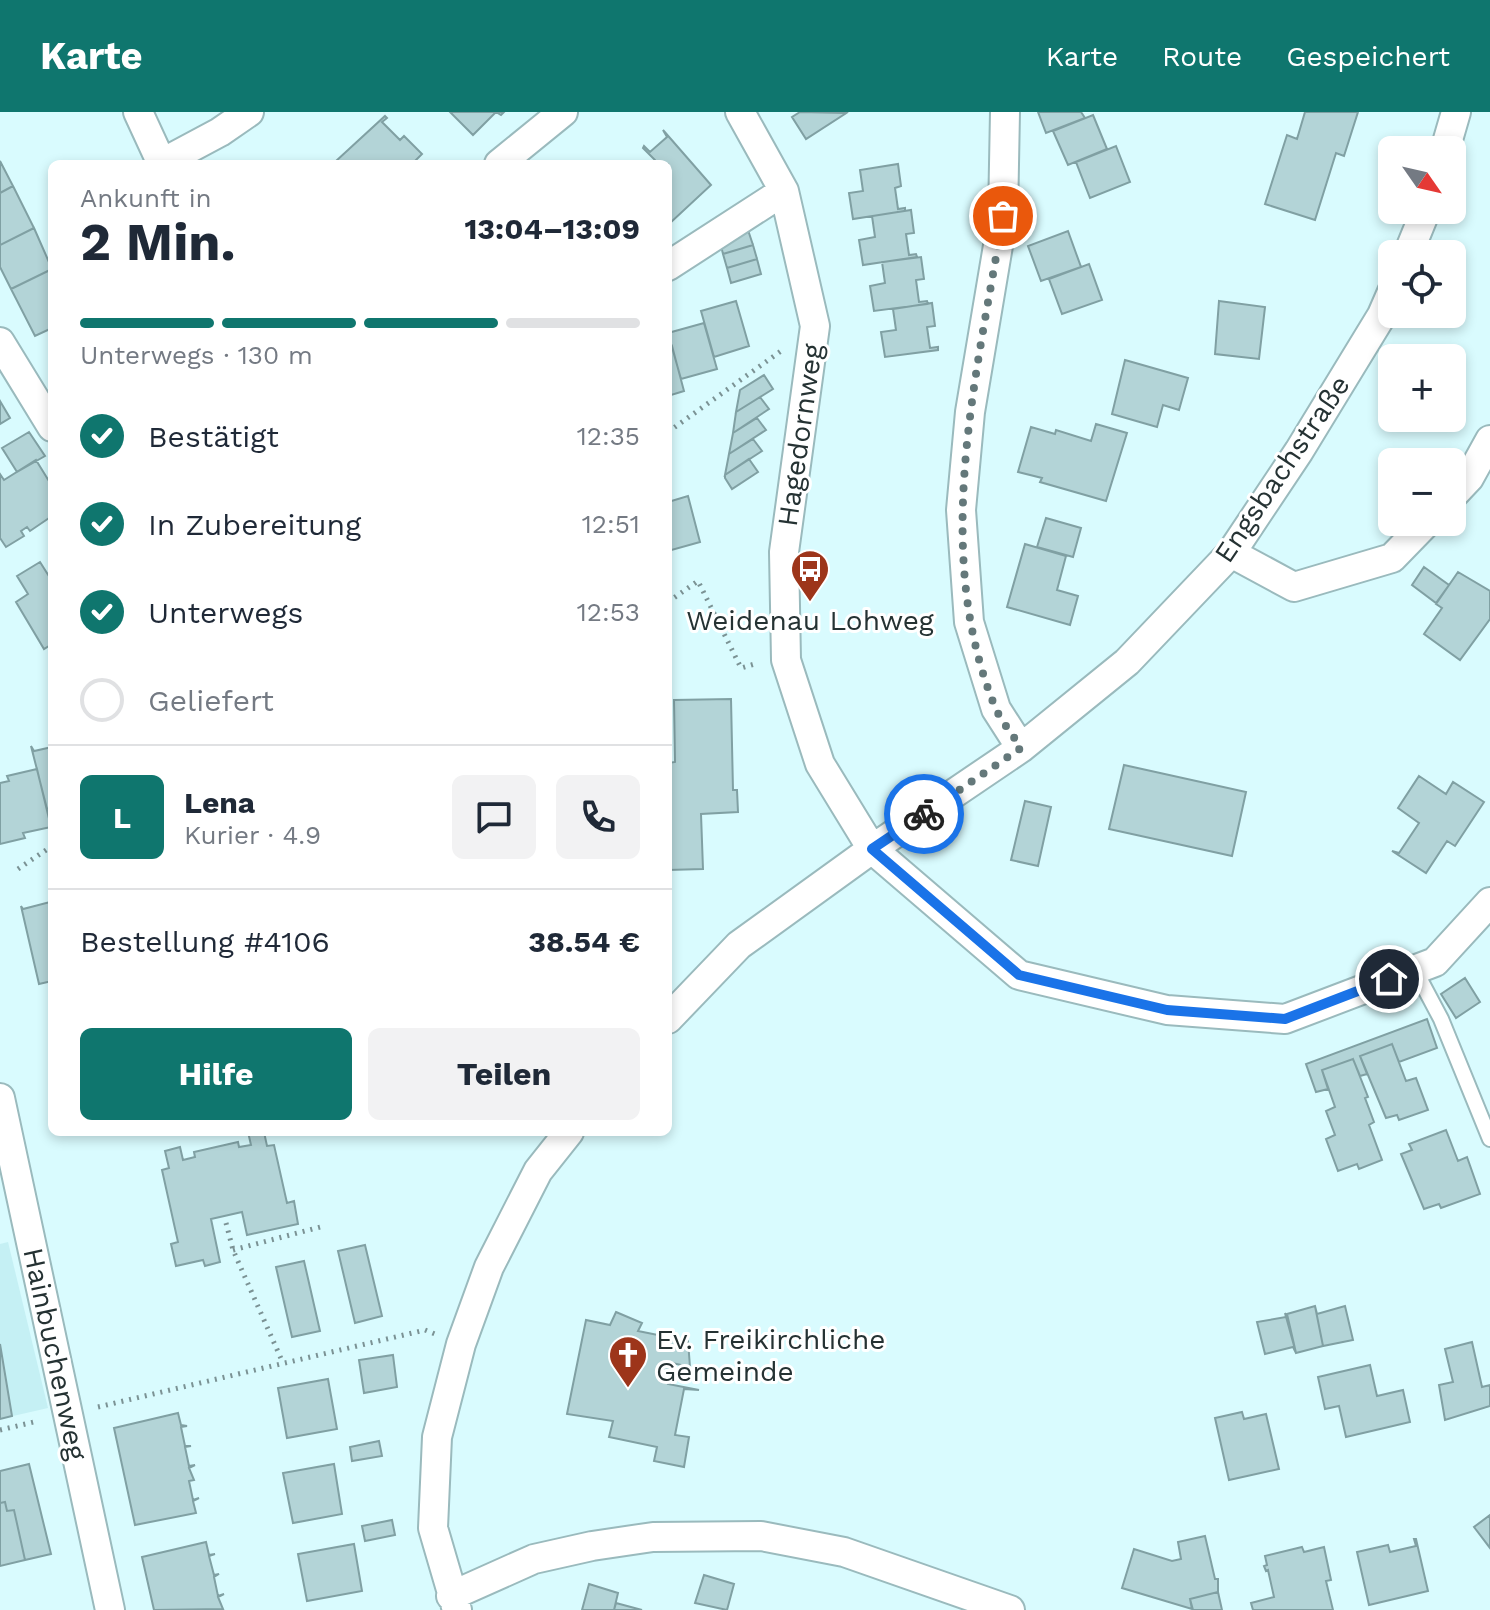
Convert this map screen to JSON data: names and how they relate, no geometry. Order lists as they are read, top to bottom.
{
  "streets": {
    "street": ["Hagedornweg", "Engsbachstraße", "Hainbuchenweg"]
  },
  "crossings": [
    ["Hagedornweg", "Engsbachstraße"]
  ],
  "places": {
    "bus stop": ["Weidenau Lohweg"],
    "church": ["Ev. Freikirchliche Gemeinde"]
  },
  "north": "bottom right",
  "page": {
    "header": "Karte",
    "nav": ["Karte", "Route", "Gespeichert"],
    "map_buttons": ["+", "−"],
    "heading": ["2 Min.", "Ankunft in", "13:04–13:09"],
    "panel": [
      "Lena",
      "Kurier · 4.9",
      "Bestellung #4106",
      "38.54 €"
    ],
    "bar": "Unterwegs · 130 m",
    "list": [
      ["Bestätigt", "12:35"],
      ["In Zubereitung", "12:51"],
      ["Unterwegs", "12:53"],
      "Geliefert"
    ],
    "round": "L",
    "buttons": ["Hilfe", "Teilen"]
  }
}
